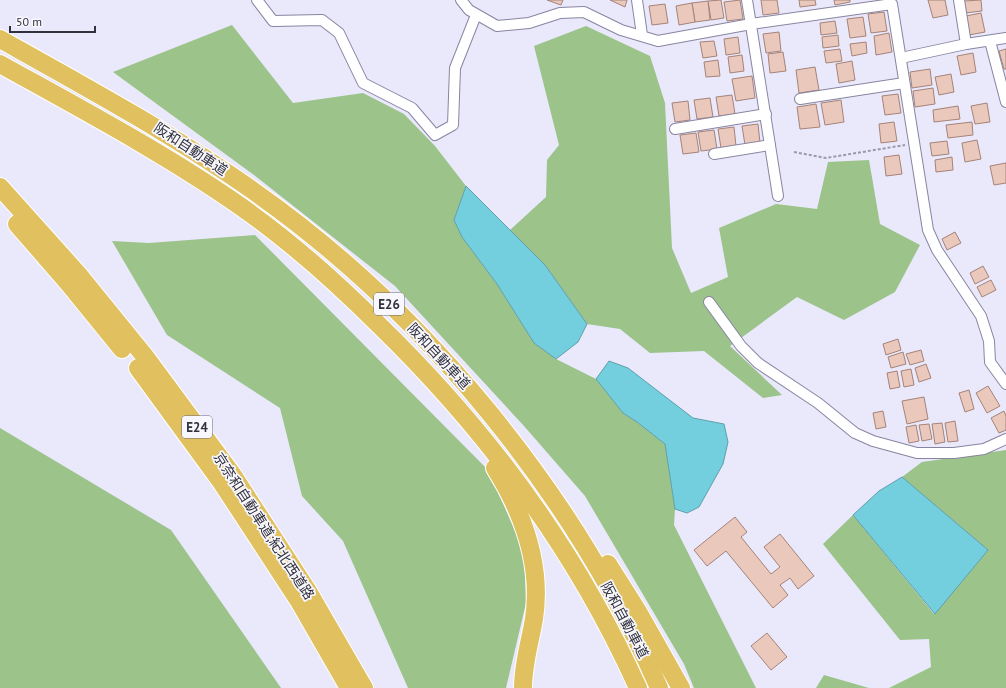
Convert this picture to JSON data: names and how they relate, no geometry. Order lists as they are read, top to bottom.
{
  "streets": {
    "highway": [
      "阪和自動車道",
      "E26",
      "E24",
      "京奈和自動車道;紀北西道路"
    ]
  },
  "scale_bar": "50 m"
}
